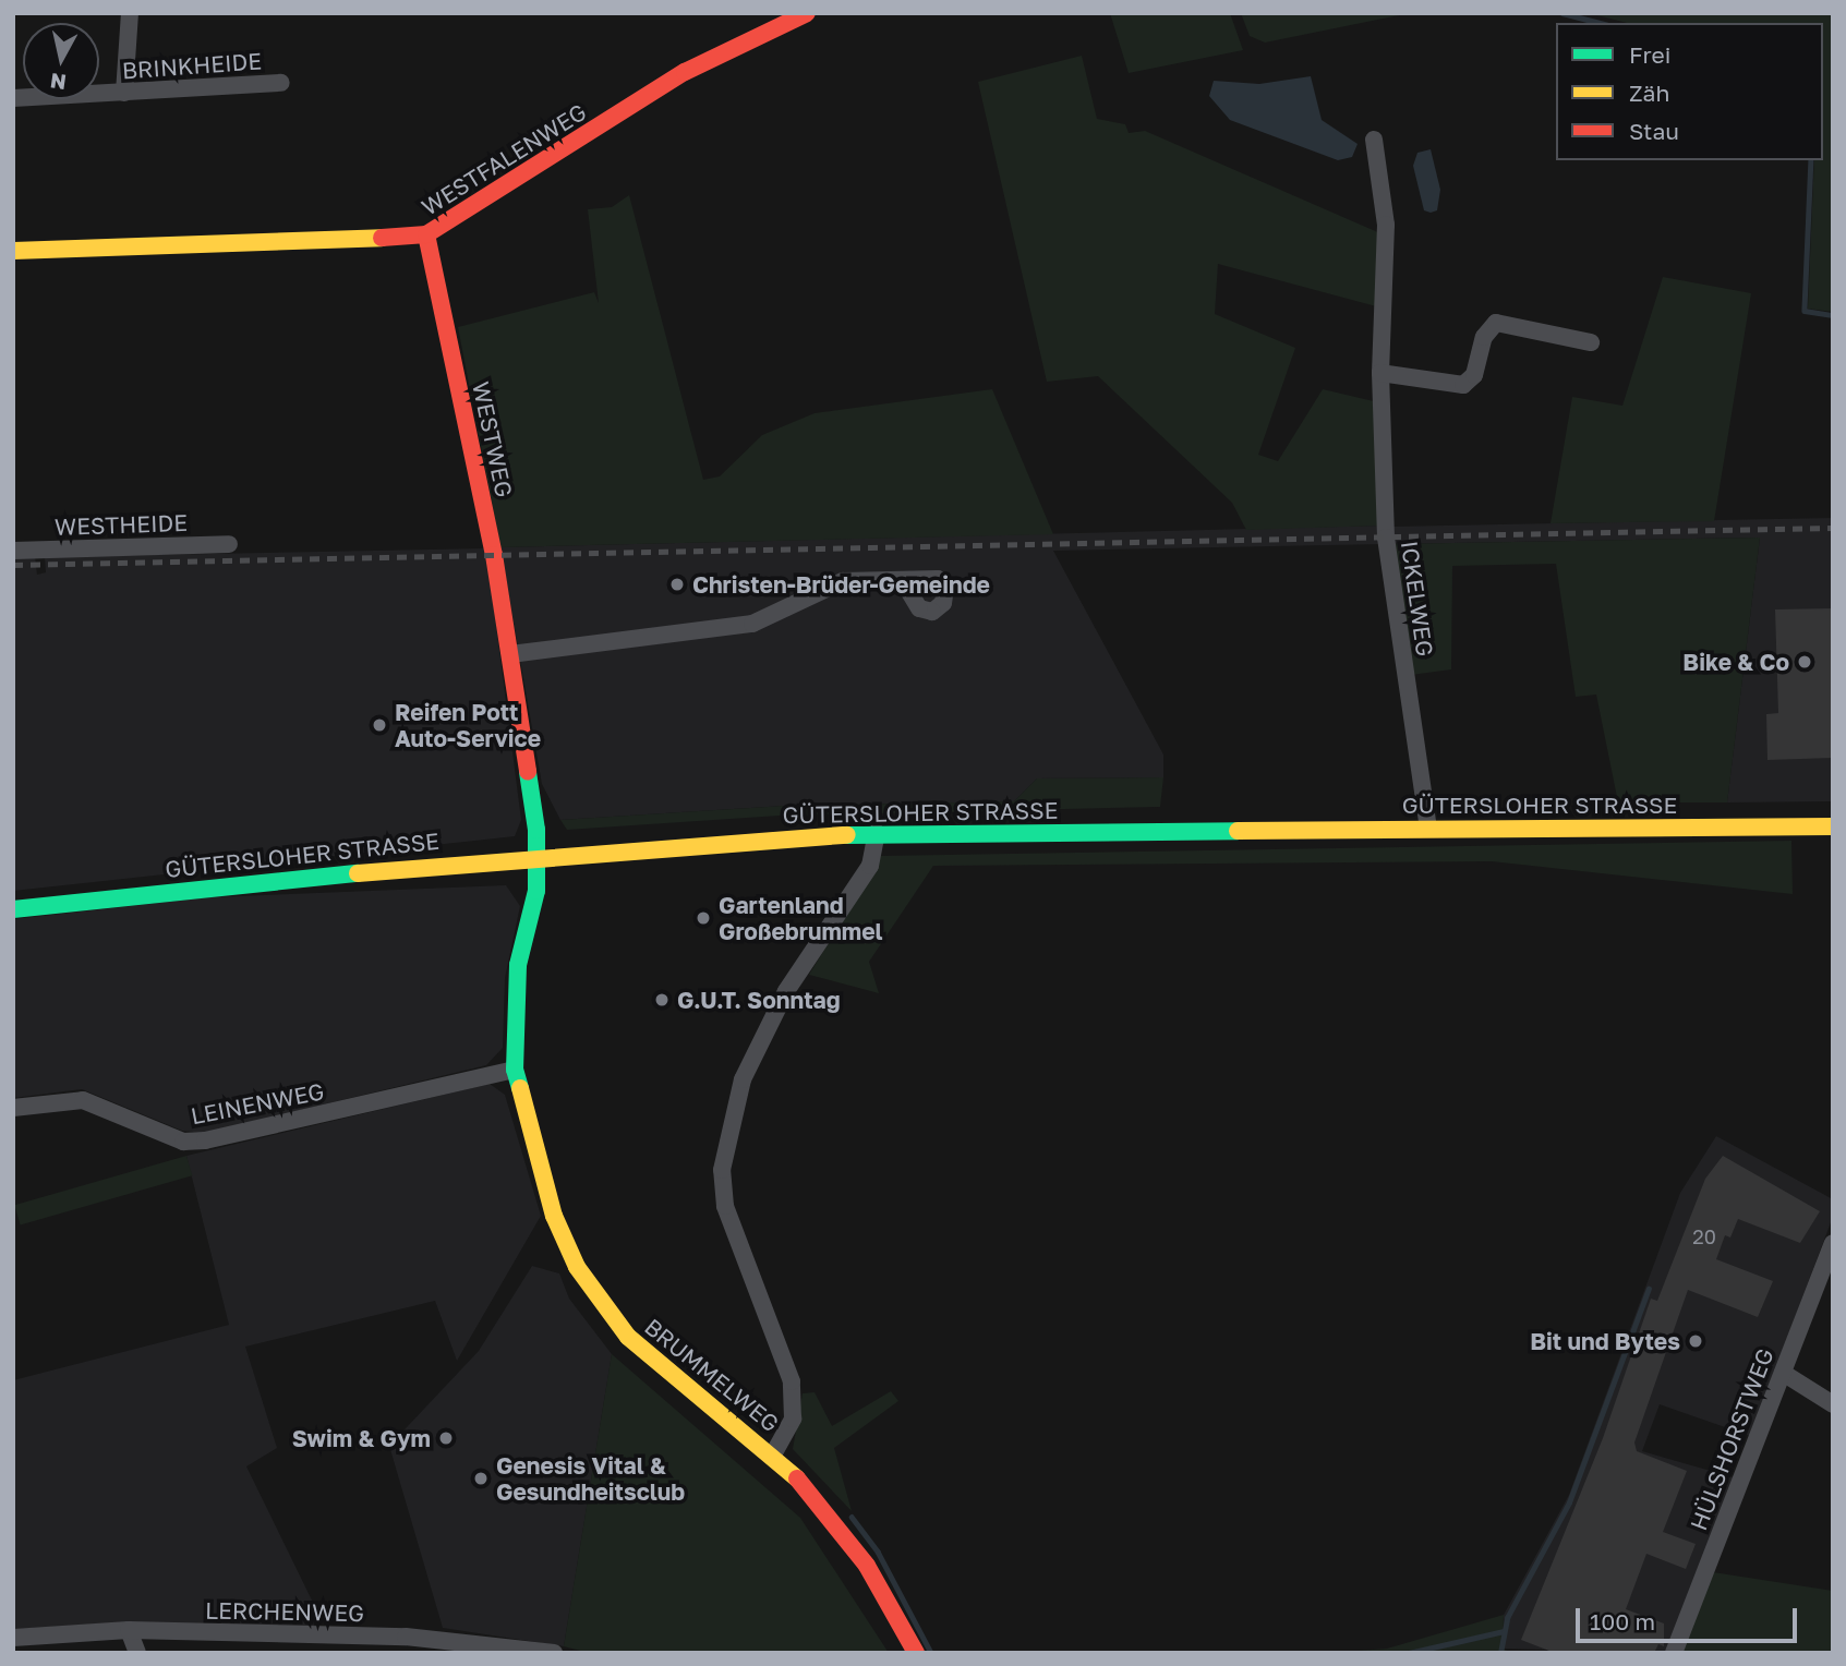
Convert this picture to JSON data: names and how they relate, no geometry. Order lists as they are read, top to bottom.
{
  "streets": {
    "street": [
      "BRINKHEIDE",
      "WESTFALENWEG",
      "WESTWEG",
      "WESTHEIDE",
      "ICKELWEG",
      "GÜTERSLOHER STRASSE",
      "LEINENWEG",
      "BRUMMELWEG",
      "HÜLSHORSTWEG",
      "LERCHENWEG"
    ]
  },
  "crossings": [
    ["WESTFALENWEG", "WESTWEG"],
    ["WESTWEG", "GÜTERSLOHER STRASSE"],
    ["WESTWEG", "BRUMMELWEG"],
    ["ICKELWEG", "GÜTERSLOHER STRASSE"],
    ["GÜTERSLOHER STRASSE", "BRUMMELWEG"],
    ["LEINENWEG", "BRUMMELWEG"]
  ],
  "places": [
    "Christen-Brüder-Gemeinde",
    "Bike & Co",
    "Reifen Pott Auto-Service",
    "Gartenland Großebrummel",
    "G.U.T. Sonntag",
    "Bit und Bytes",
    "Swim & Gym",
    "Genesis Vital & Gesundheitsclub"
  ],
  "house_numbers": ["20"],
  "legend": ["Frei", "Zäh", "Stau"],
  "scale_bar": "100 m",
  "north": "bottom"
}
